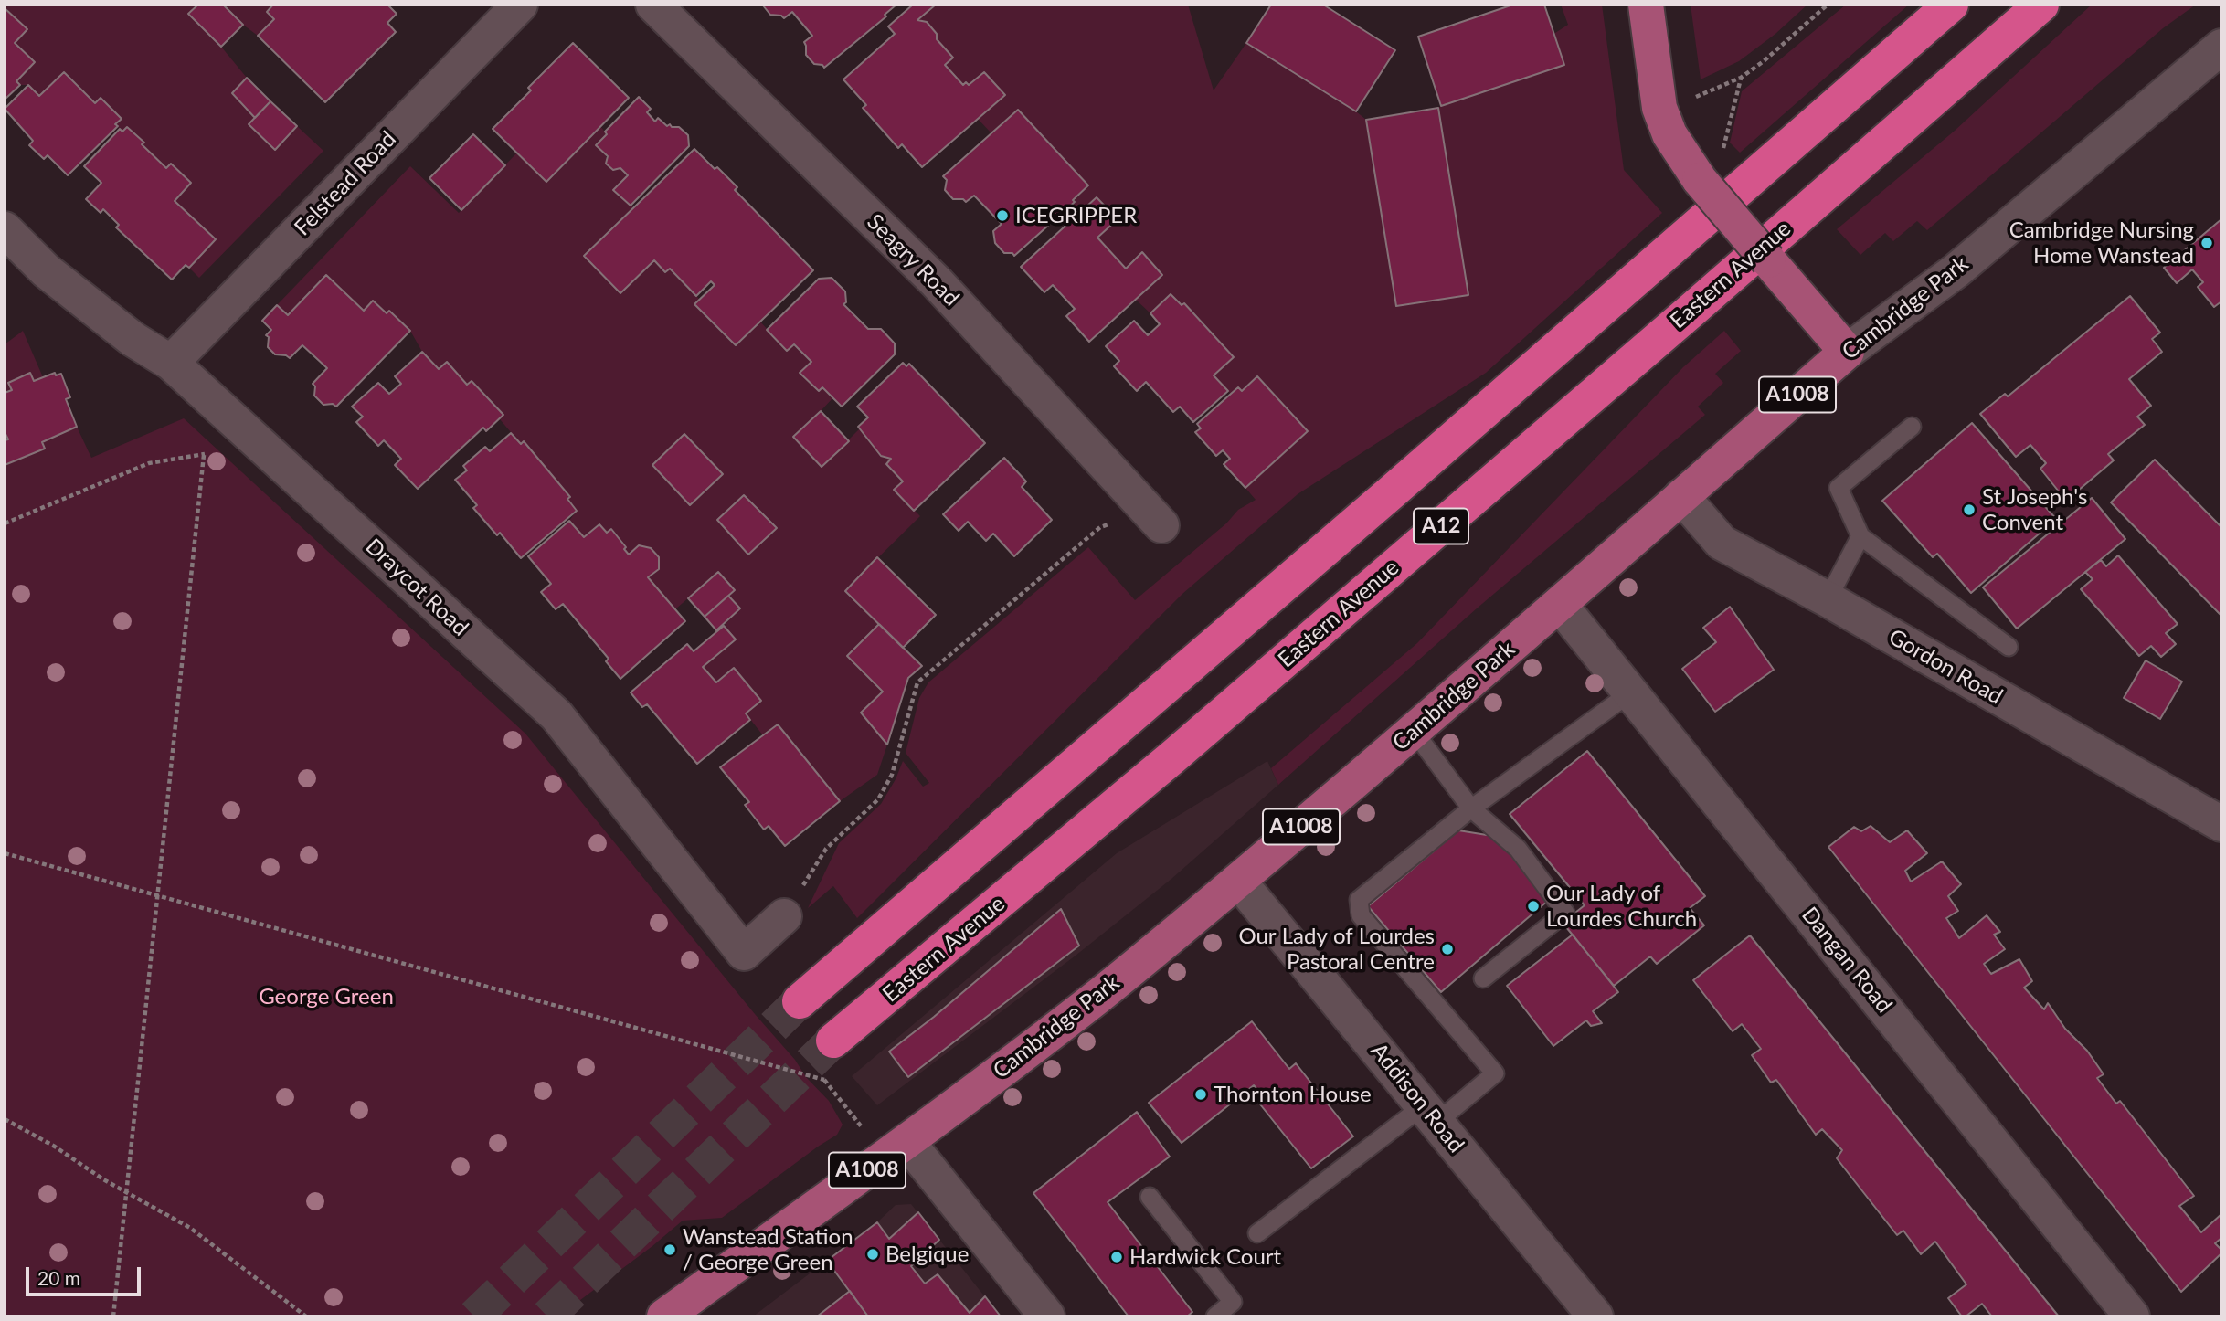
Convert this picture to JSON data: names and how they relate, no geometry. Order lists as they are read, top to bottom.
{
  "streets": {
    "highway": ["Eastern Avenue", "A12"],
    "main road": ["Cambridge Park", "A1008"],
    "street": [
      "Felstead Road",
      "Seagry Road",
      "Draycot Road",
      "Gordon Road",
      "Dangan Road",
      "Addison Road"
    ]
  },
  "crossings": [
    ["Felstead Road", "Draycot Road"],
    ["Cambridge Park", "A1008"],
    ["Cambridge Park", "Gordon Road"],
    ["Cambridge Park", "Dangan Road"],
    ["Cambridge Park", "Addison Road"]
  ],
  "parks": ["George Green"],
  "places": [
    "ICEGRIPPER",
    "Cambridge Nursing Home Wanstead",
    "St Joseph's Convent",
    "Our Lady of Lourdes Church",
    "Our Lady of Lourdes Pastoral Centre",
    "Thornton House",
    "Wanstead Station / George Green",
    "Belgique",
    "Hardwick Court"
  ],
  "scale_bar": "20 m"
}
